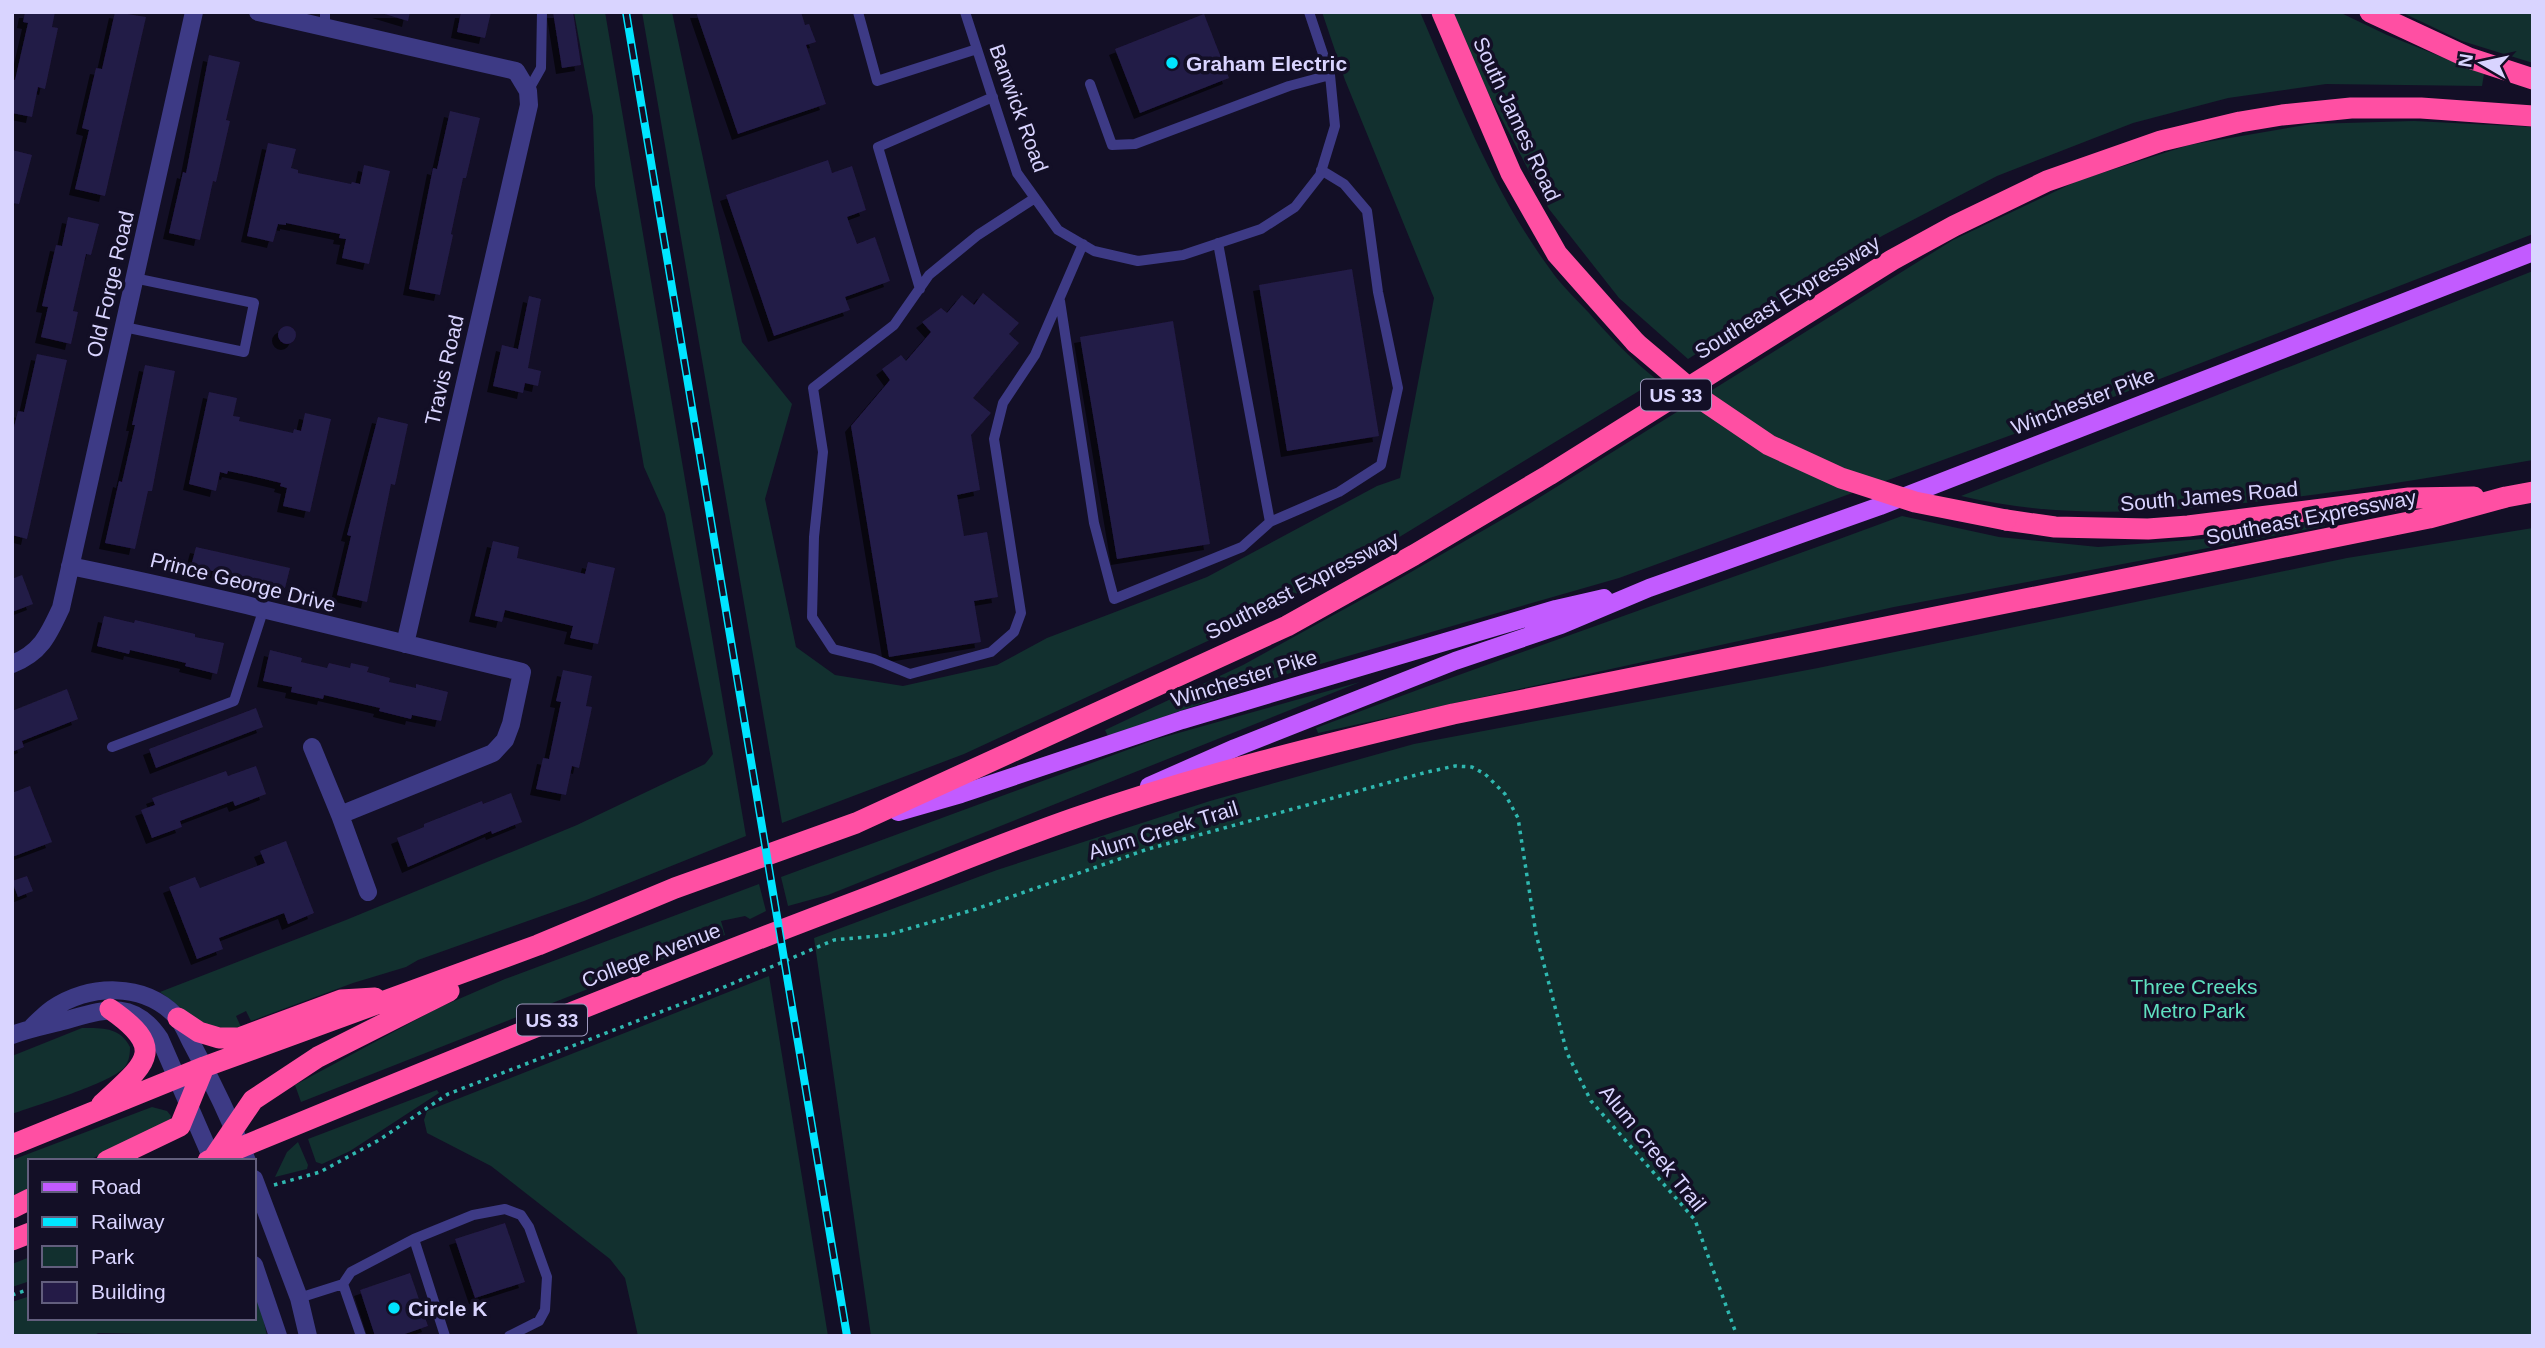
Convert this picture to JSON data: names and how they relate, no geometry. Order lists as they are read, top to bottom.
{
  "streets": {
    "highway": [
      "South James Road",
      "Southeast Expressway",
      "US 33",
      "College Avenue"
    ],
    "main road": ["Winchester Pike"],
    "street": ["Old Forge Road", "Travis Road", "Prince George Drive"],
    "lane": ["Banwick Road"],
    "path": ["Alum Creek Trail"]
  },
  "crossings": [
    ["South James Road", "Southeast Expressway"],
    ["Old Forge Road", "Prince George Drive"],
    ["Southeast Expressway", "US 33"],
    ["Southeast Expressway", "Winchester Pike"],
    ["Southeast Expressway", "College Avenue"],
    ["Travis Road", "Prince George Drive"],
    ["US 33", "Winchester Pike"],
    ["Winchester Pike", "College Avenue"]
  ],
  "parks": ["Three Creeks Metro Park"],
  "places": ["Graham Electric", "Circle K"],
  "legend": [
    "Road",
    "Railway",
    "Park",
    "Building"
  ],
  "north": "left"
}
